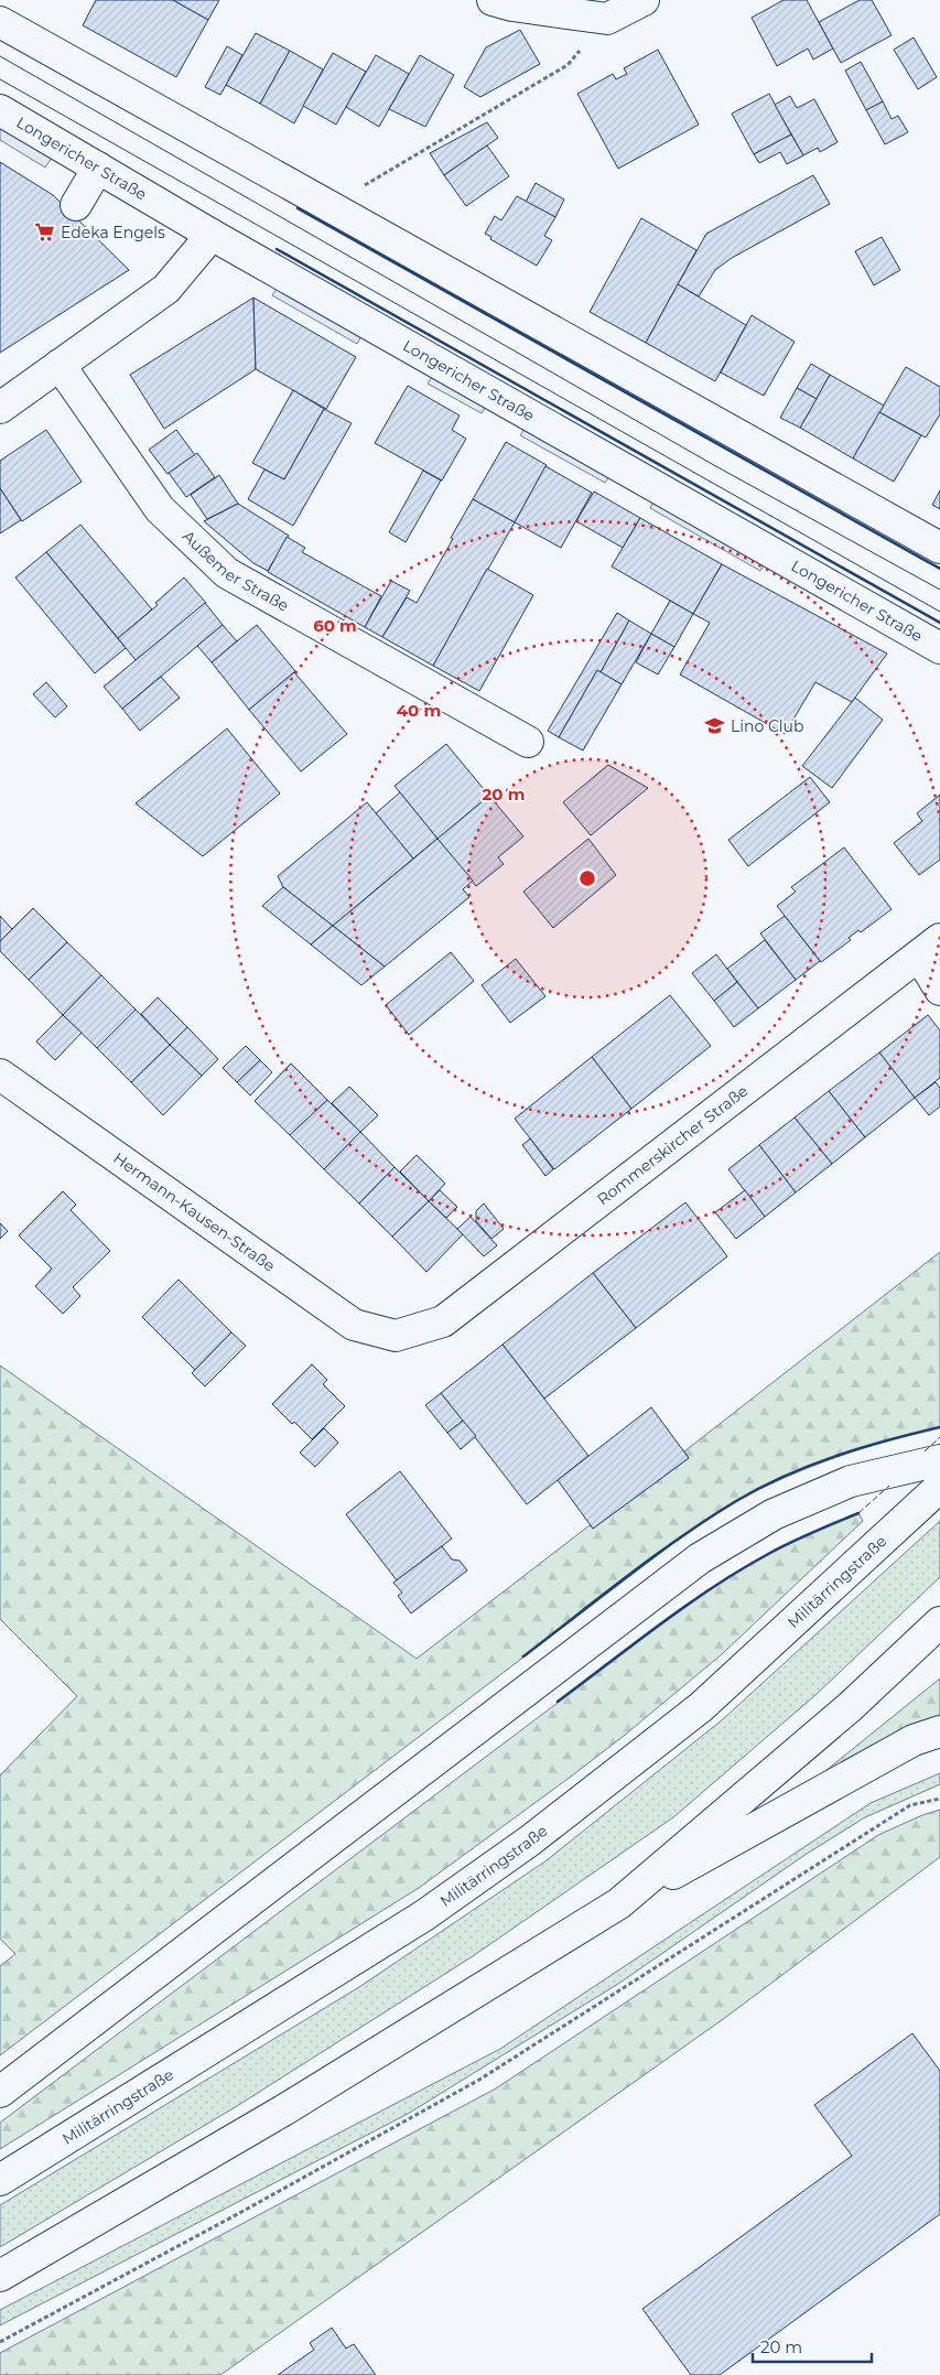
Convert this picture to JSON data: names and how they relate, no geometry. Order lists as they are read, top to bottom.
{
  "streets": {
    "street": [
      "Longericher Straße",
      "Außemer Straße",
      "Rommerskircher Straße",
      "Hermann-Kausen-Straße",
      "Militärringstraße"
    ]
  },
  "crossings": [
    ["Rommerskircher Straße", "Hermann-Kausen-Straße"]
  ],
  "places": {
    "supermarket": ["Edeka Engels"],
    "school or university": ["Lino Club"]
  },
  "scale_bar": "20 m",
  "rings": ["60 m", "40 m", "20 m"]
}
